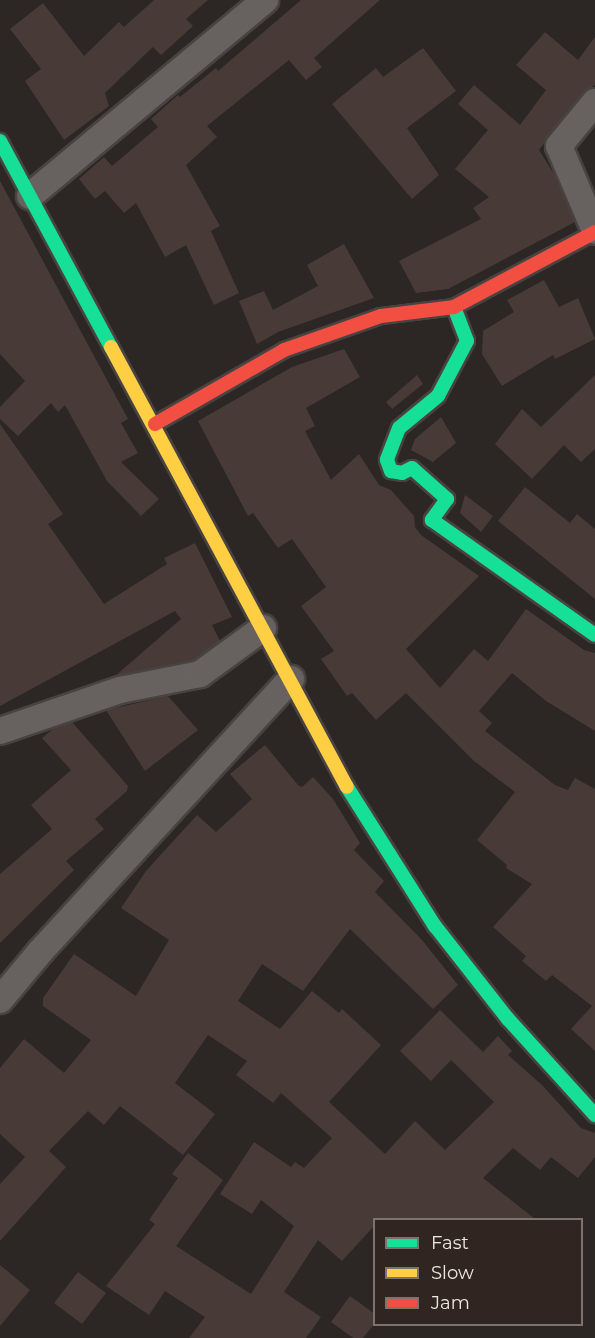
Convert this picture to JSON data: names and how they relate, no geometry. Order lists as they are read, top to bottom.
{
  "legend": ["Fast", "Slow", "Jam"]
}
